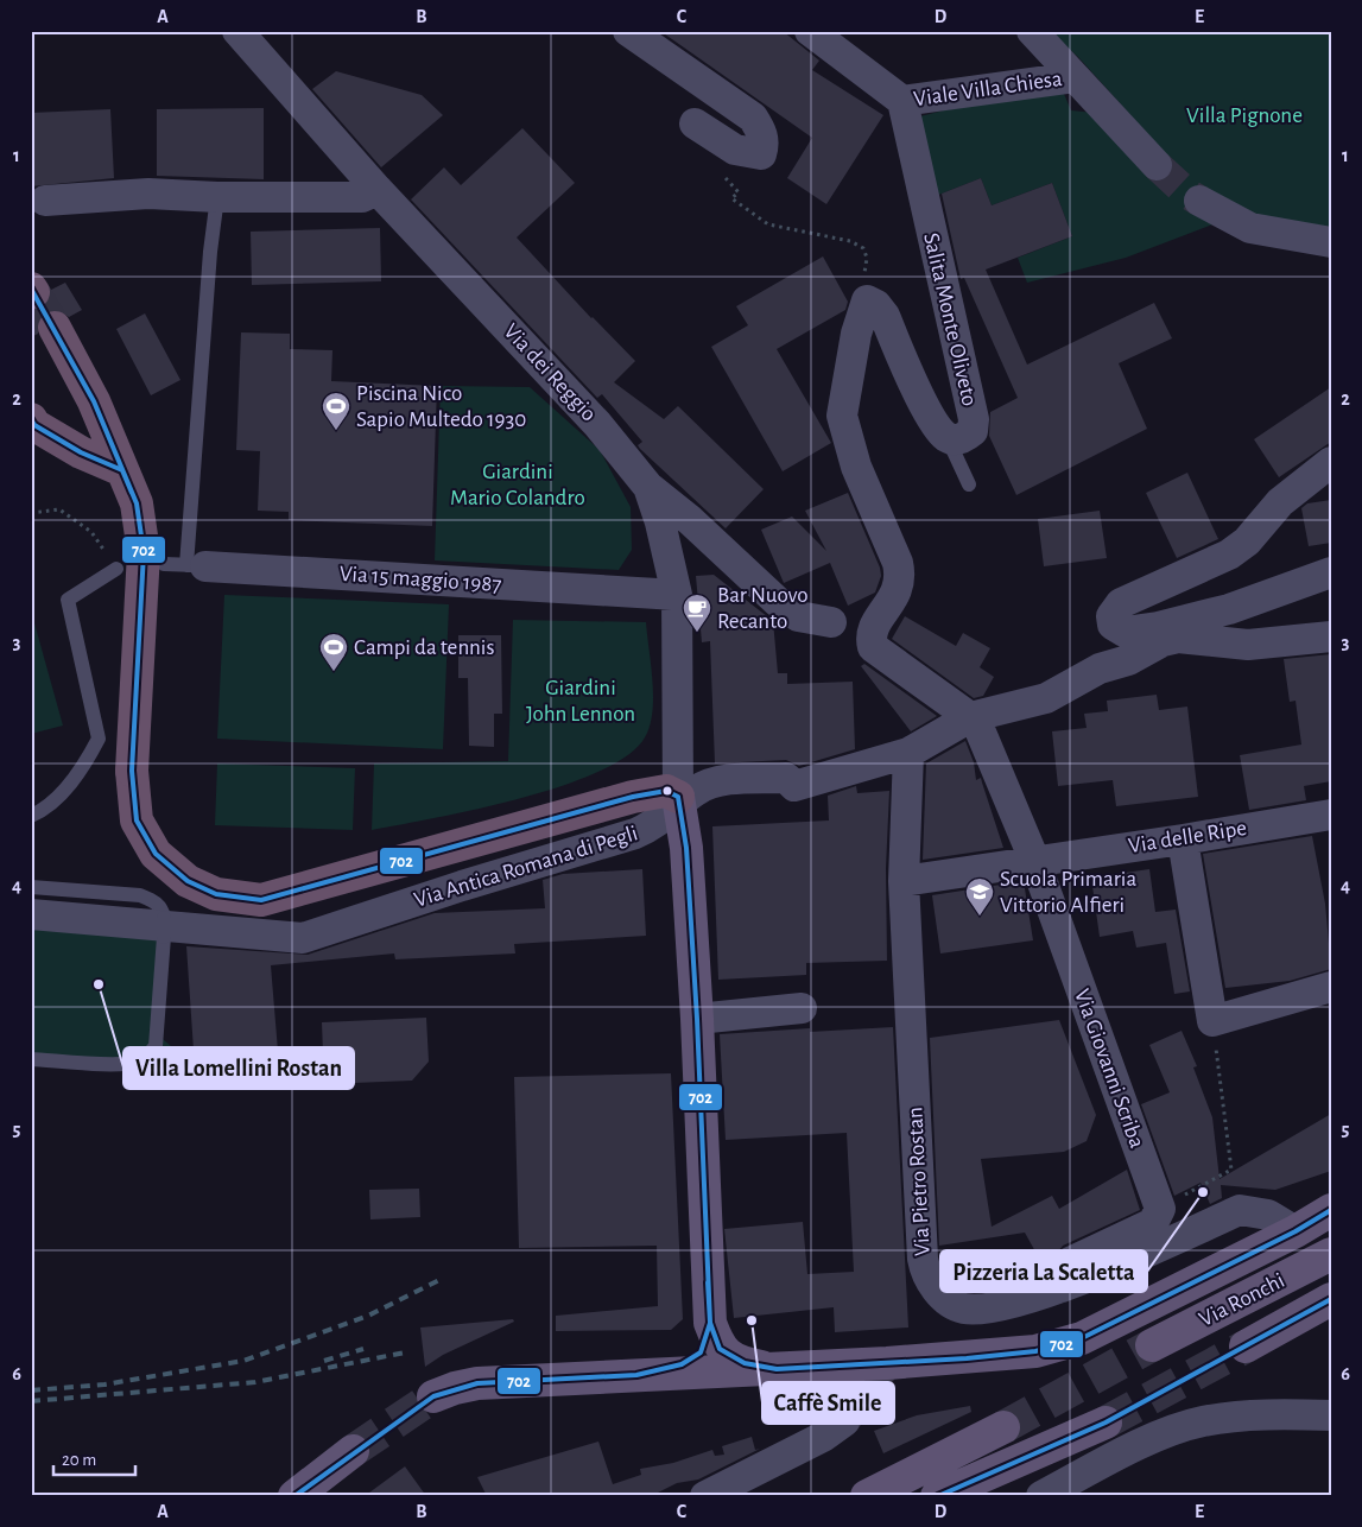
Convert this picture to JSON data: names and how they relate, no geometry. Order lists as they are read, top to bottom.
{
  "streets": {
    "main road": ["Via Ronchi"],
    "street": [
      "Viale Villa Chiesa",
      "Salita Monte Oliveto",
      "Via dei Reggio",
      "Via 15 maggio 1987",
      "Via delle Ripe",
      "Via Antica Romana di Pegli",
      "Via Giovanni Scriba",
      "Via Pietro Rostan"
    ]
  },
  "crossings": [
    ["Viale Villa Chiesa", "Salita Monte Oliveto"],
    ["Via dei Reggio", "Via 15 maggio 1987"],
    ["Via dei Reggio", "Via Antica Romana di Pegli"],
    ["Via delle Ripe", "Via Giovanni Scriba"],
    ["Via delle Ripe", "Via Pietro Rostan"],
    ["Via Antica Romana di Pegli", "Via Giovanni Scriba"],
    ["Via Antica Romana di Pegli", "Via Pietro Rostan"]
  ],
  "parks": ["Villa Pignone", "Giardini Mario Colandro", "Giardini John Lennon"],
  "places": {
    "sports": ["Piscina Nico Sapio Multedo 1930", "Campi da tennis"],
    "cafe": ["Bar Nuovo Recanto"],
    "school or university": ["Scuola Primaria Vittorio Alfieri"],
    "other": ["Villa Lomellini Rostan", "Pizzeria La Scaletta", "Caffè Smile"]
  },
  "lines": ["transit line 702"],
  "scale_bar": "20 m",
  "grid": {
    "columns": [
      "A",
      "B",
      "C",
      "D",
      "E"
    ],
    "rows": [
      "1",
      "2",
      "3",
      "4",
      "5",
      "6"
    ]
  }
}
